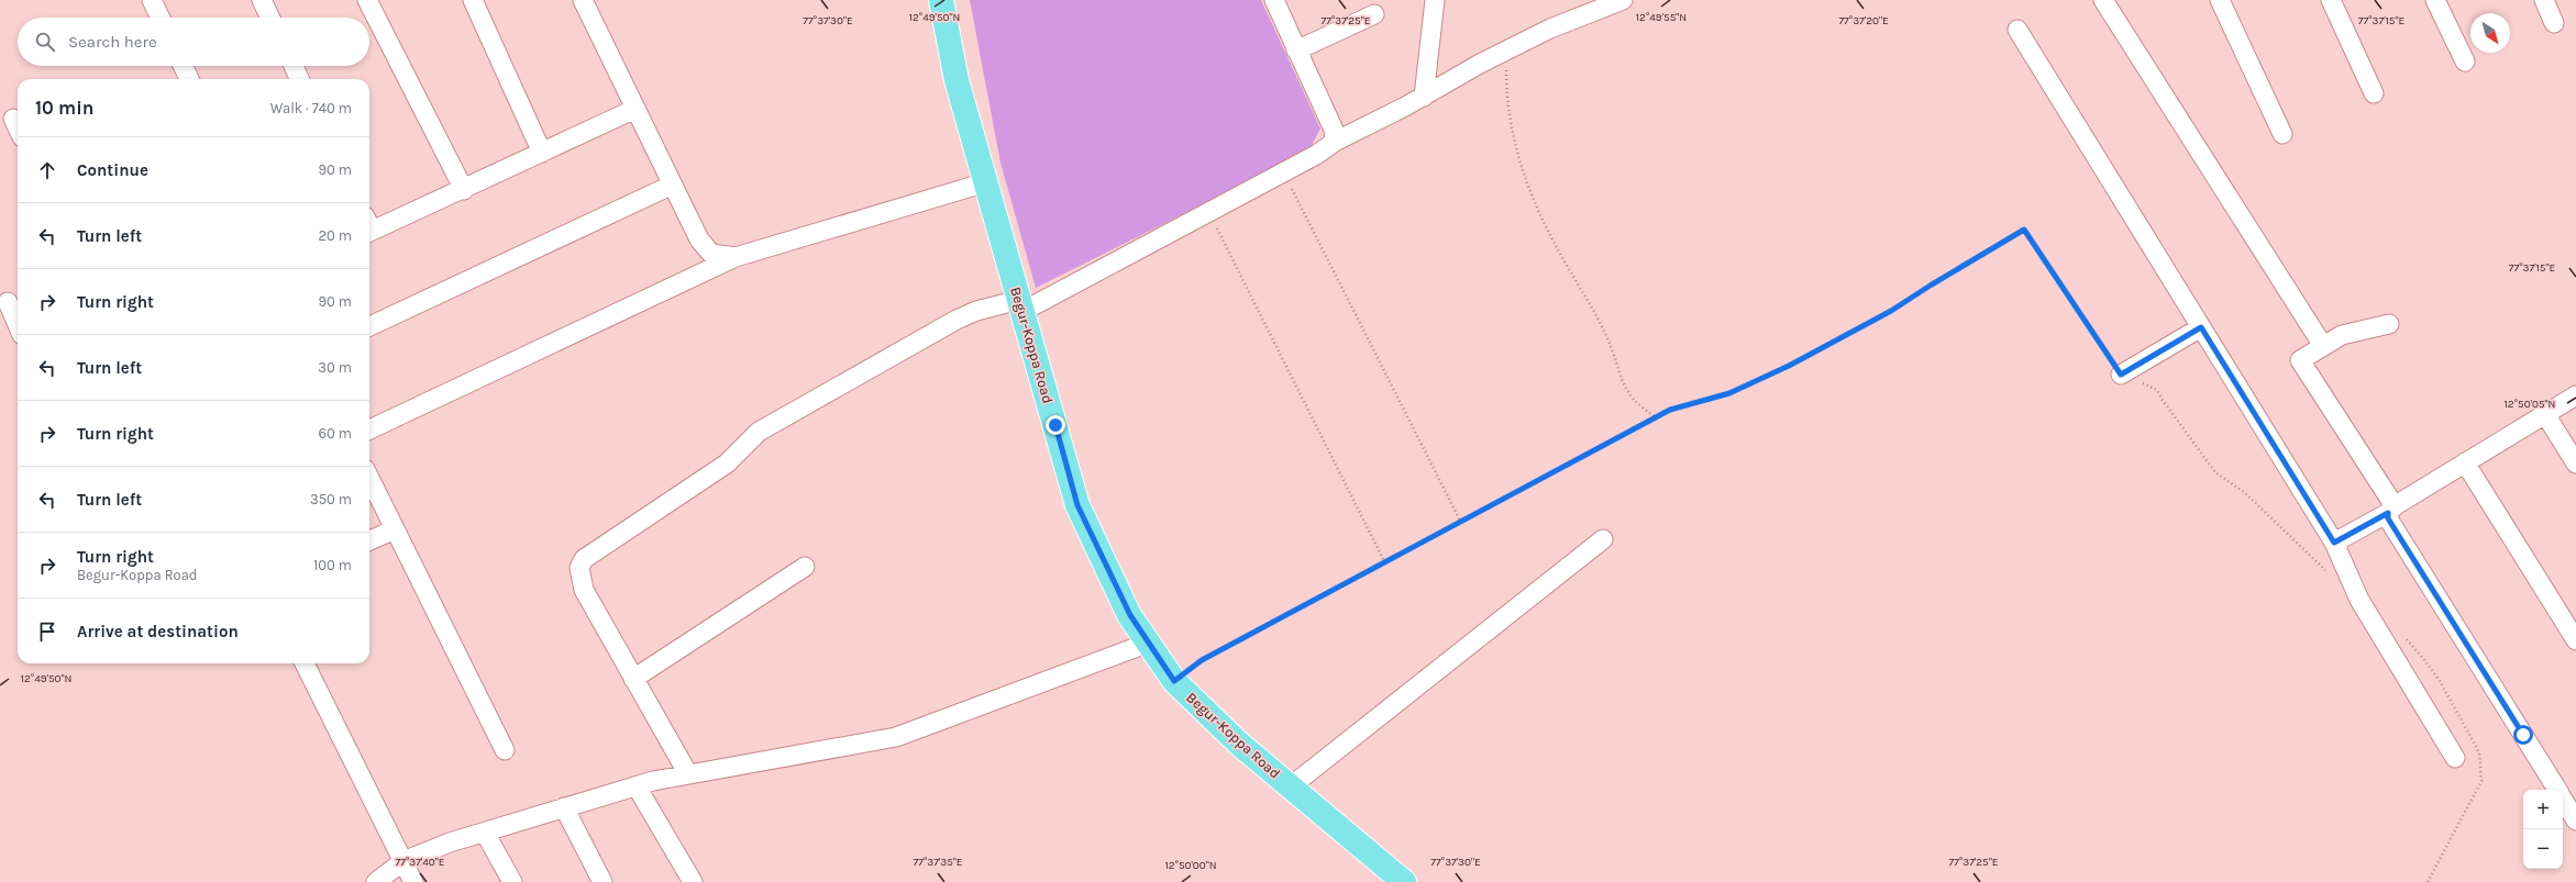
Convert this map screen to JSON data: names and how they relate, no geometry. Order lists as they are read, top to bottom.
{
  "streets": {
    "main road": ["Begur-Koppa Road"]
  },
  "north": "bottom right",
  "page": {
    "search": "Search here",
    "heading": ["10 min", "Walk · 740 m"],
    "list": [
      ["Continue", "90 m"],
      ["Turn left", "20 m"],
      ["Turn right", "90 m"],
      ["Turn left", "30 m"],
      ["Turn right", "60 m"],
      ["Turn left", "350 m"],
      ["Turn right", "Begur-Koppa Road", "100 m"],
      "Arrive at destination"
    ],
    "map_buttons": ["+", "−"]
  },
  "coordinates": [
    "12°49'50\"N",
    "12°49'55\"N",
    "77°37'30\"E",
    "77°37'25\"E",
    "77°37'20\"E",
    "77°37'15\"E",
    "12°50'05\"N",
    "77°37'40\"E",
    "77°37'35\"E",
    "12°50'00\"N"
  ]
}
